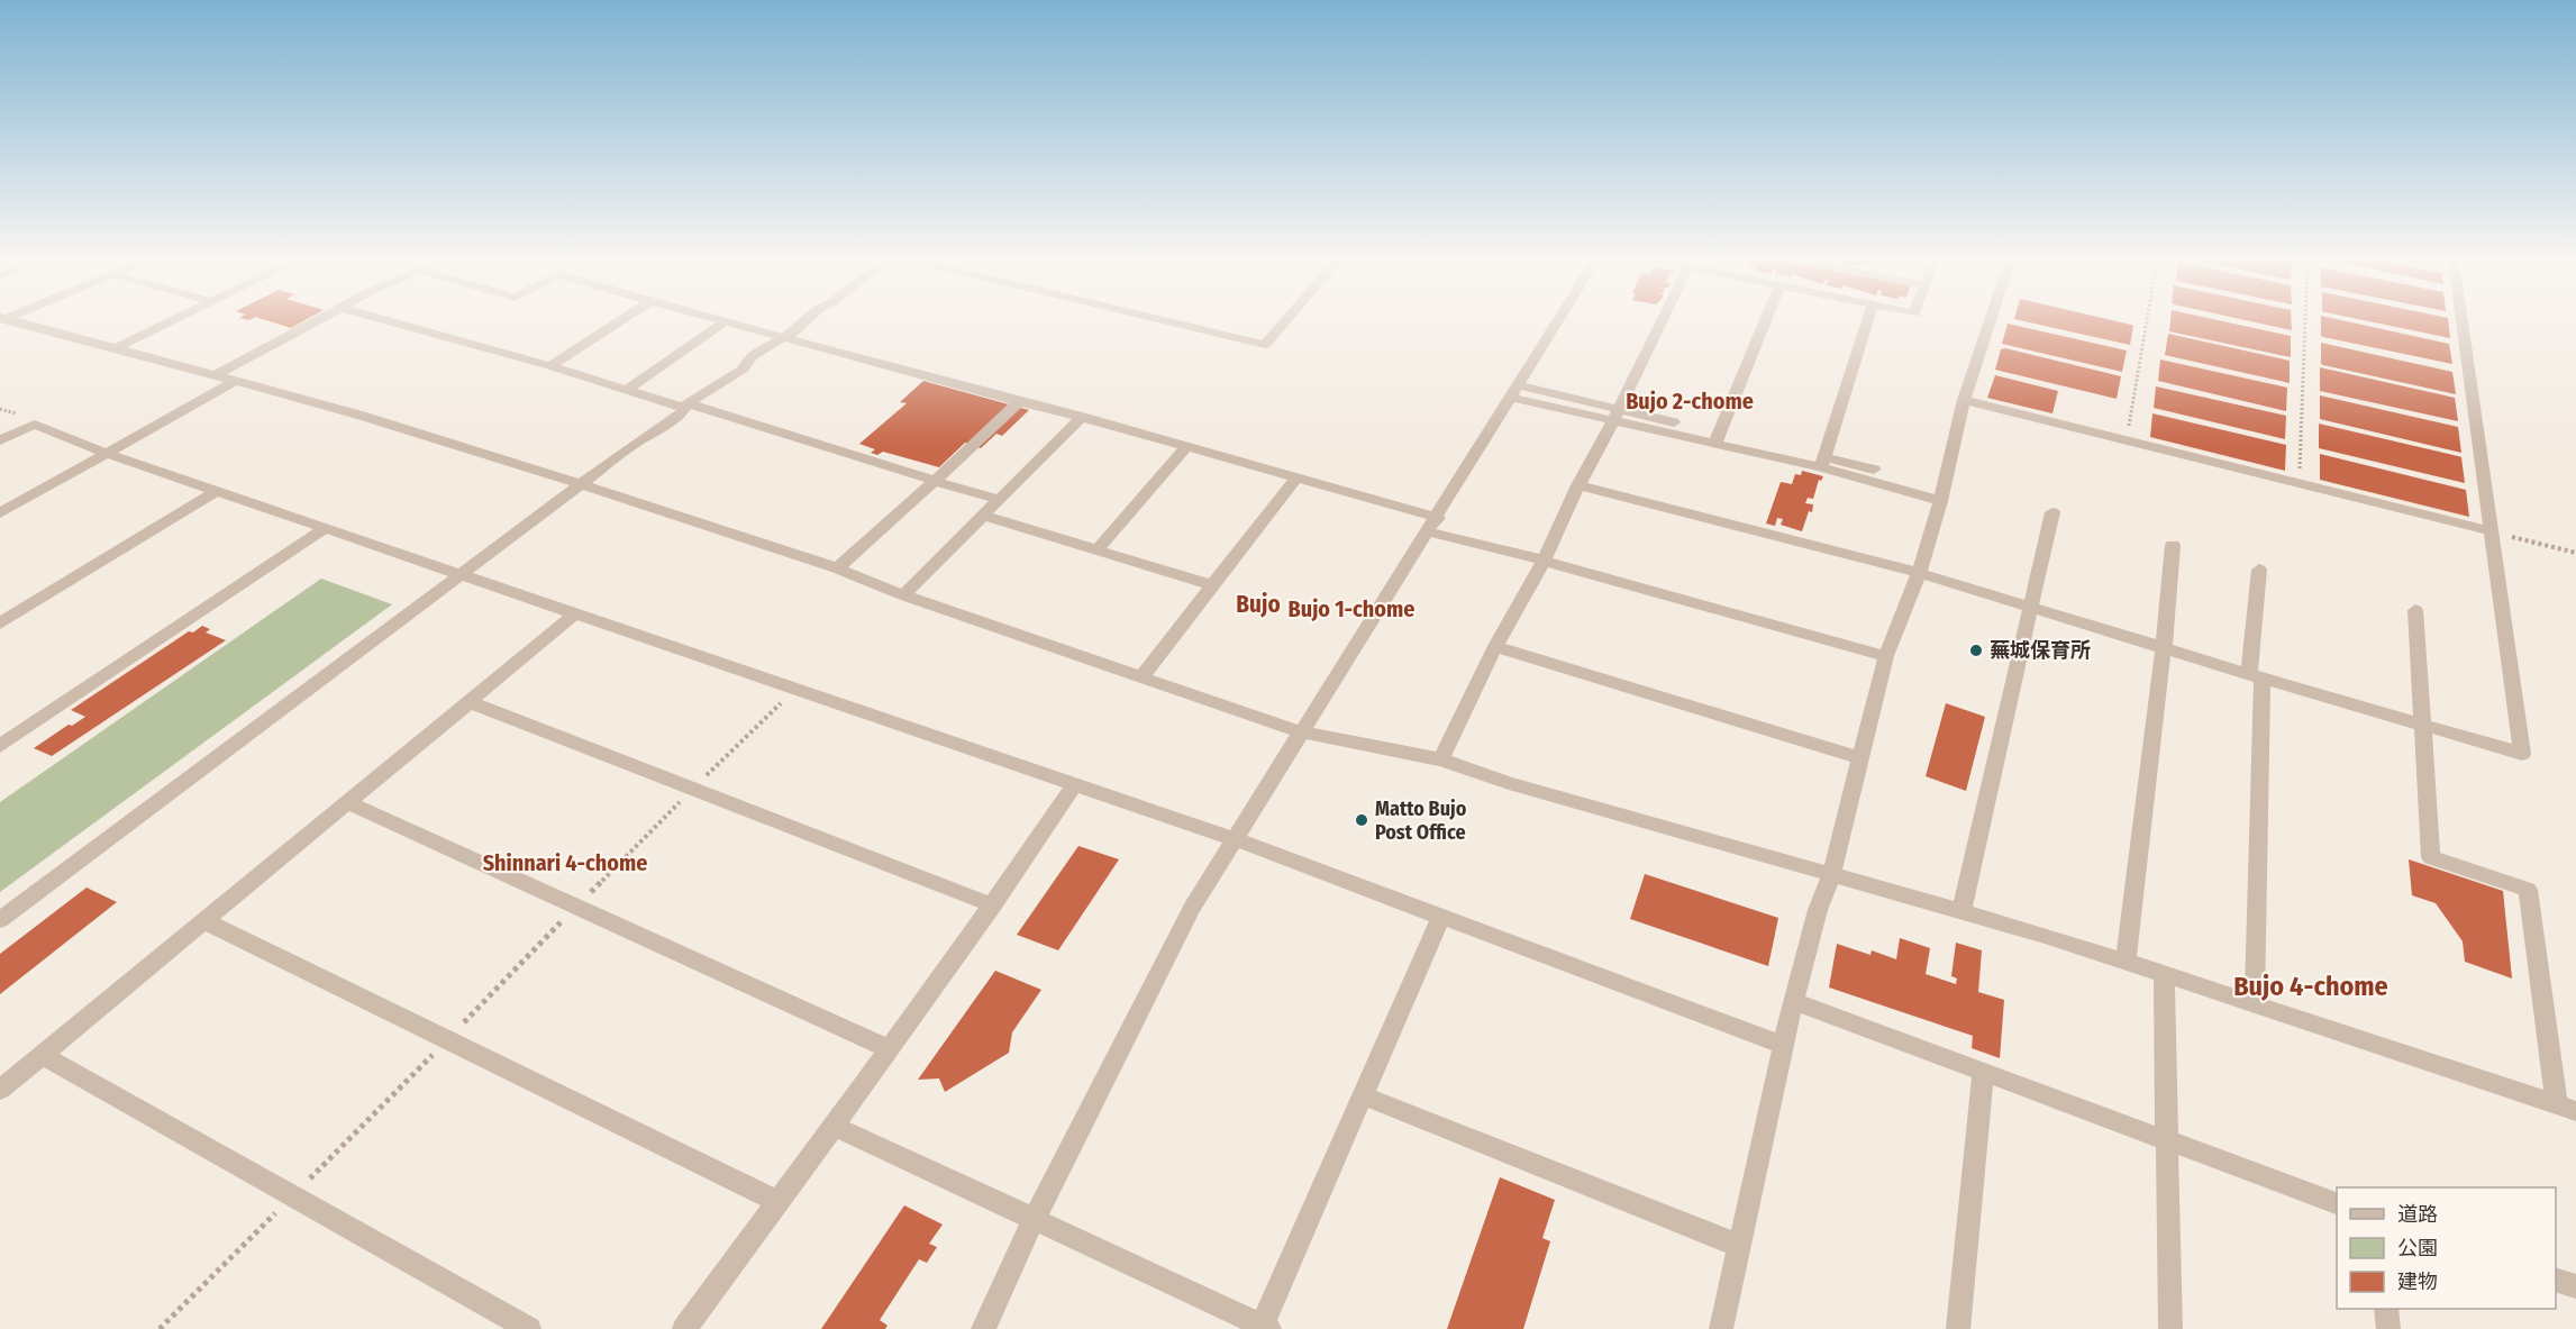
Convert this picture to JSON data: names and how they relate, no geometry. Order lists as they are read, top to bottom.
{
  "districts": [
    "Bujo 2-chome",
    "Bujo",
    "Bujo 1-chome",
    "Shinnari 4-chome",
    "Bujo 4-chome"
  ],
  "places": ["蕪城保育所", "Matto Bujo Post Office"],
  "legend": ["道路", "公園", "建物"]
}
